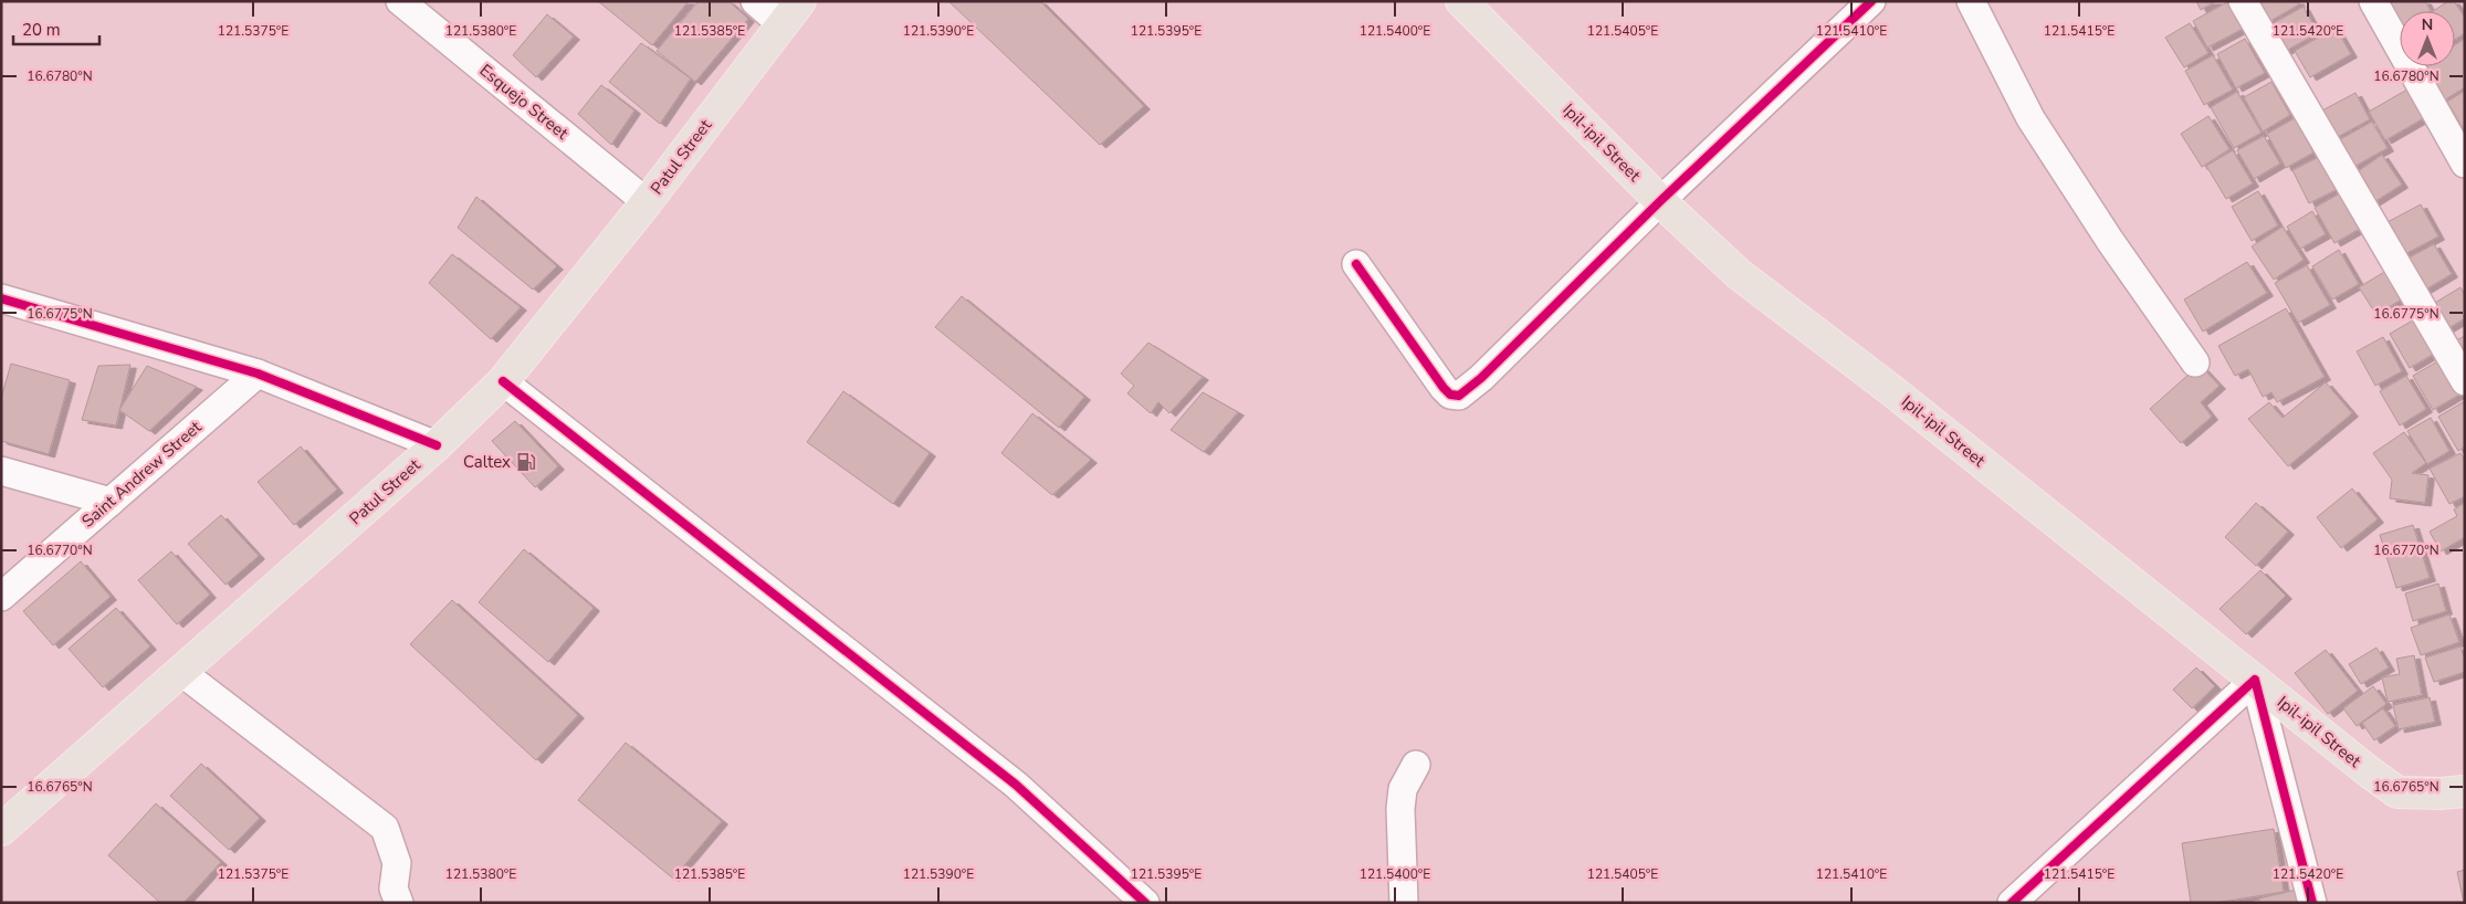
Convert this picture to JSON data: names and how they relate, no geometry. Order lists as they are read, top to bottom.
{
  "streets": {
    "main road": ["Ipil-ipil Street", "Patul Street"],
    "street": ["Esquejo Street", "Saint Andrew Street"]
  },
  "crossings": [
    ["Esquejo Street", "Patul Street"]
  ],
  "places": {
    "fuel station": ["Caltex"]
  },
  "scale_bar": "20 m",
  "north": "top",
  "coordinates": [
    "121.5375°E",
    "121.5380°E",
    "121.5385°E",
    "121.5390°E",
    "121.5395°E",
    "121.5400°E",
    "121.5405°E",
    "121.5410°E",
    "121.5415°E",
    "121.5420°E",
    "16.6780°N",
    "16.6775°N",
    "16.6770°N",
    "16.6765°N"
  ]
}
